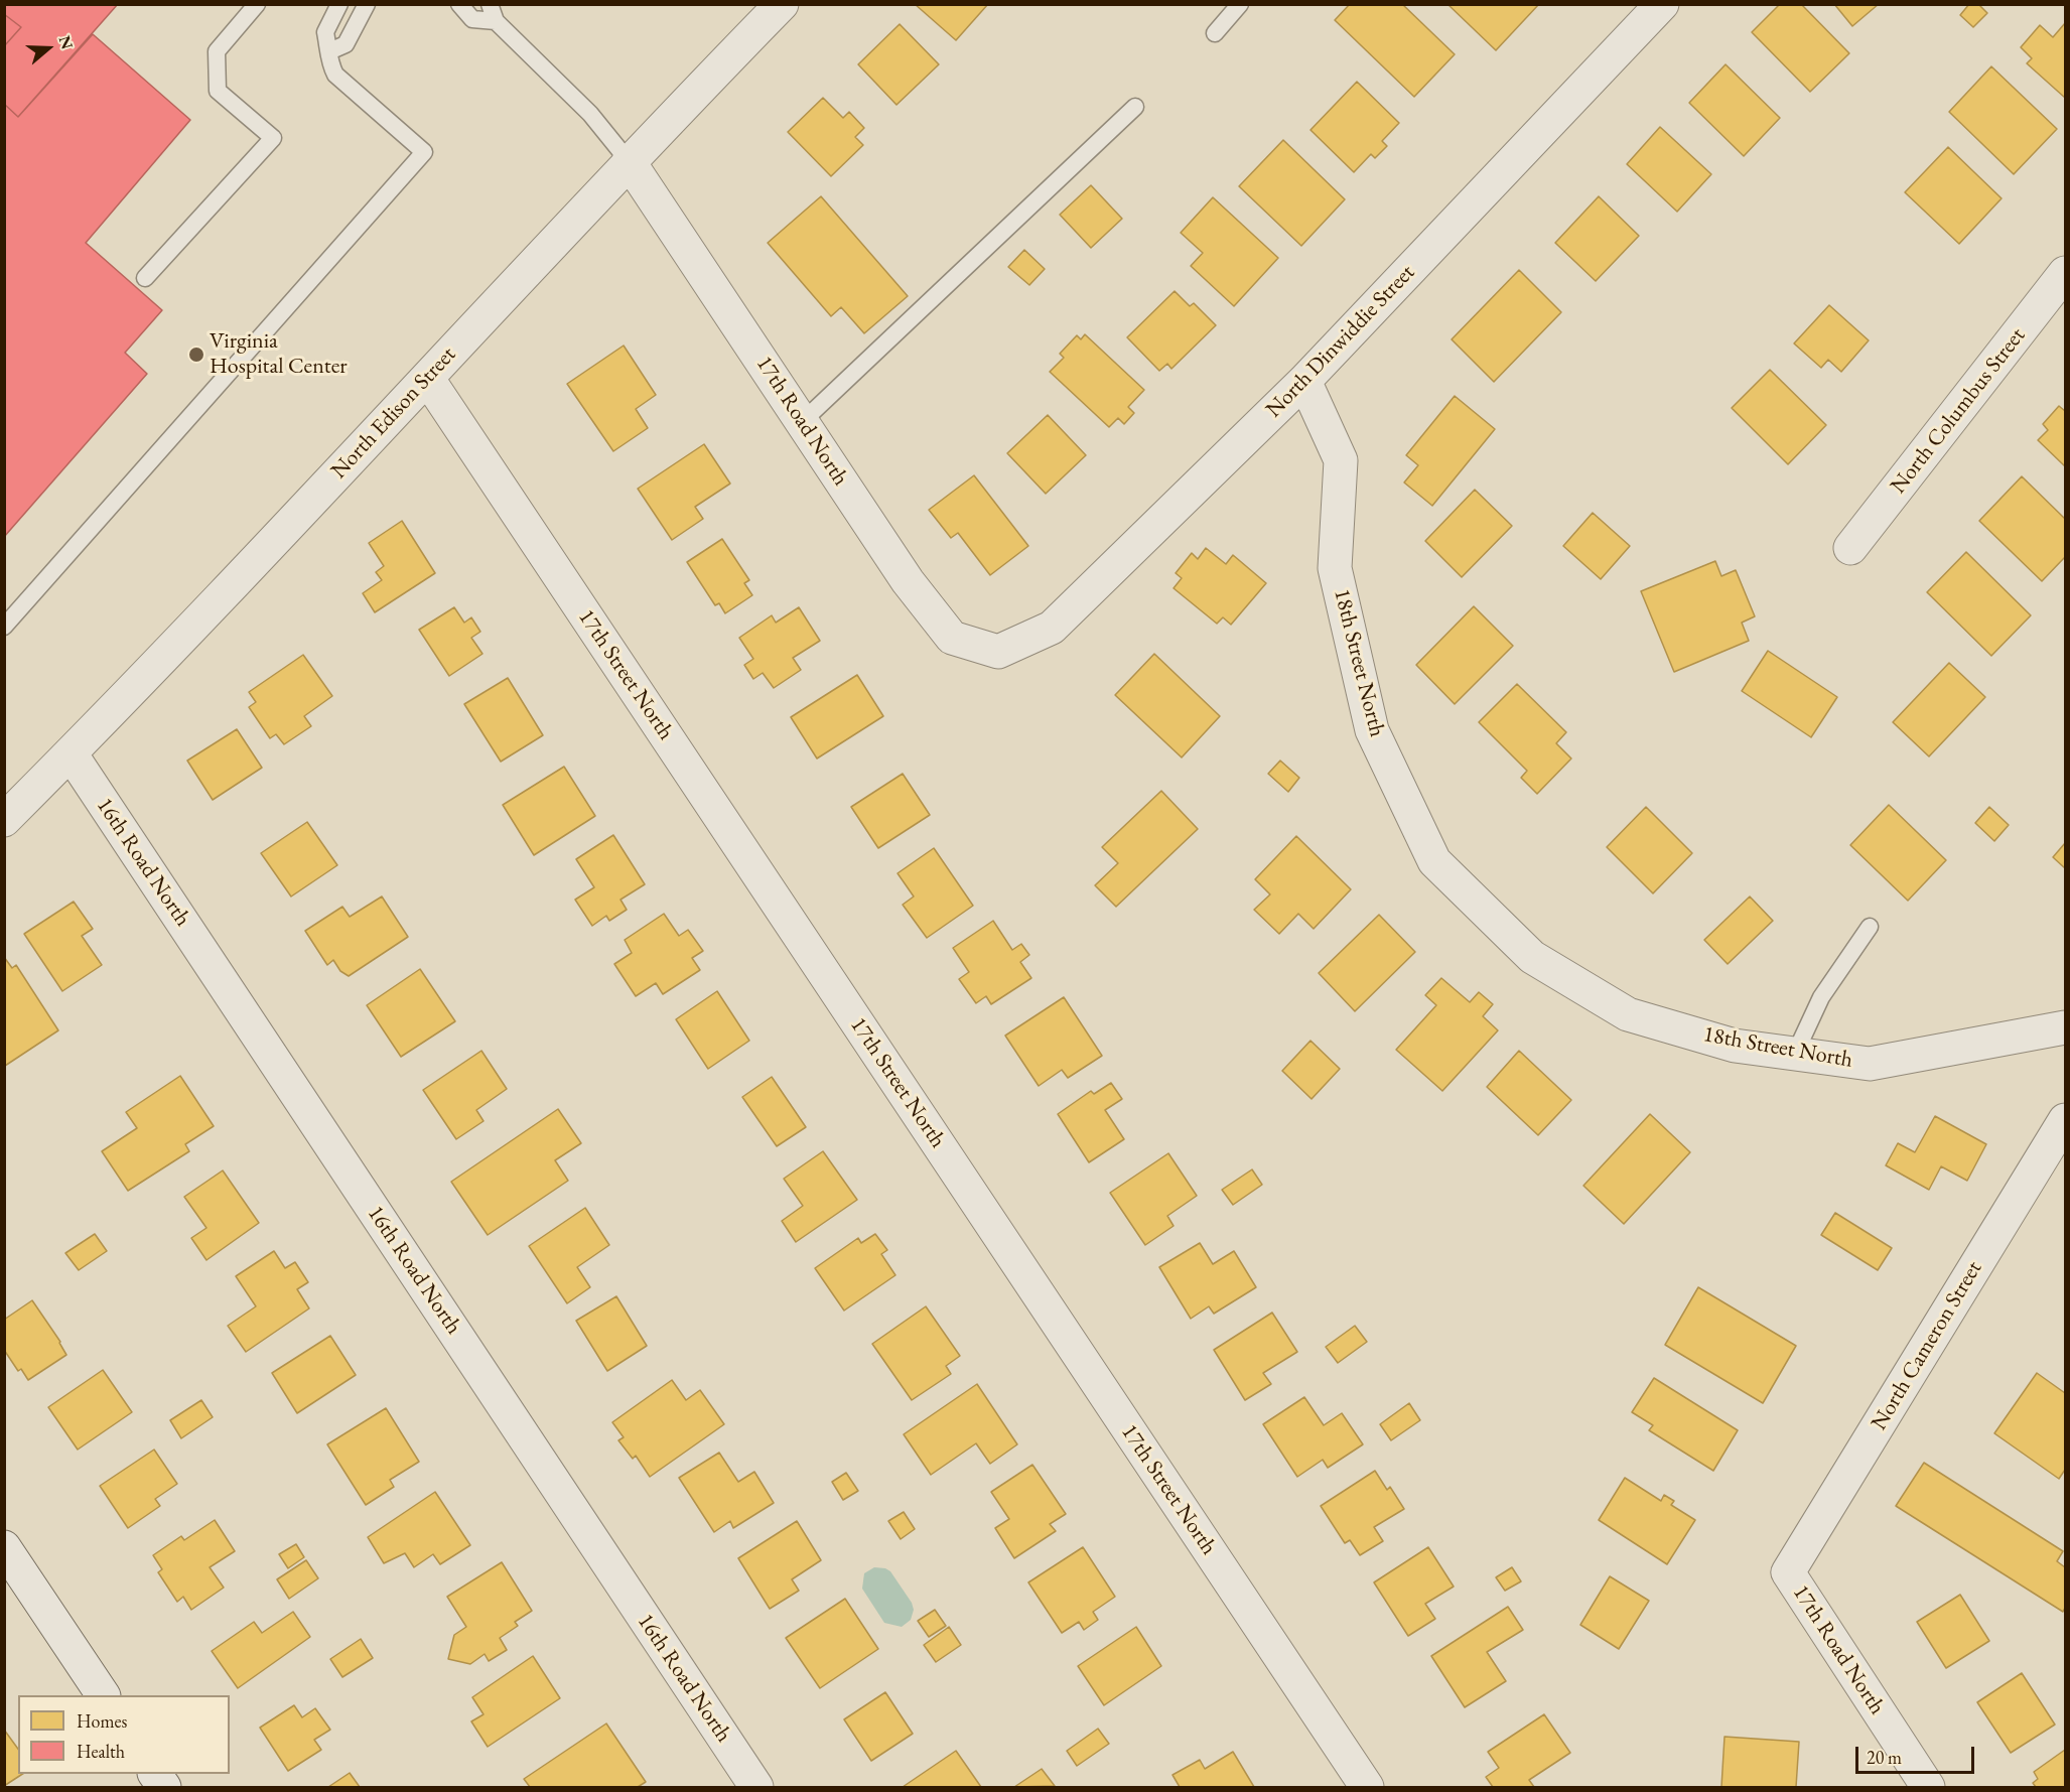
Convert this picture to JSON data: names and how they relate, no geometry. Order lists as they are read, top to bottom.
{
  "streets": {
    "street": [
      "North Dinwiddie Street",
      "North Columbus Street",
      "North Edison Street",
      "17th Road North",
      "18th Street North",
      "17th Street North",
      "16th Road North",
      "North Cameron Street"
    ]
  },
  "crossings": [
    ["North Dinwiddie Street", "17th Road North"],
    ["North Dinwiddie Street", "18th Street North"],
    ["North Edison Street", "17th Road North"],
    ["North Edison Street", "17th Street North"],
    ["North Edison Street", "16th Road North"],
    ["17th Road North", "North Cameron Street"]
  ],
  "places": ["Virginia Hospital Center"],
  "legend": ["Homes", "Health"],
  "scale_bar": "20 m",
  "north": "right"
}
